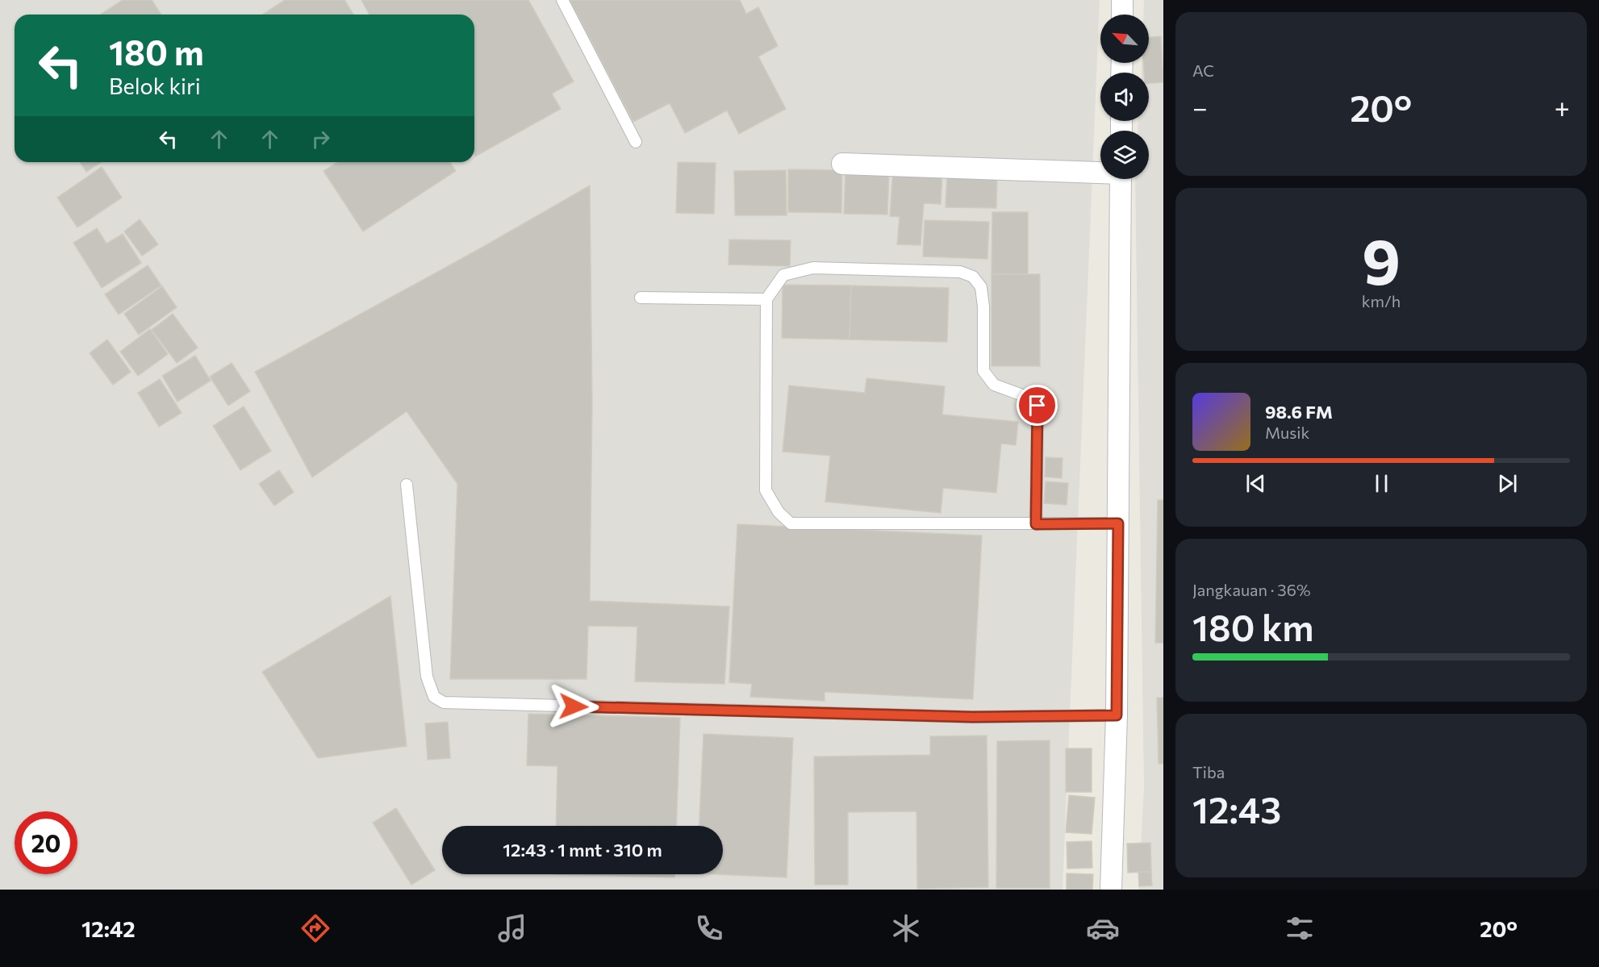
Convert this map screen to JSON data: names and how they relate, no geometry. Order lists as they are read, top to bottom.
{
  "north": "top left",
  "page": {
    "tile": [
      "AC",
      ["9", "km/h"],
      ["Jangkauan · 36%", "180 km"],
      ["Tiba", "12:43"]
    ],
    "turn": ["180 m", "Belok kiri"],
    "heat": ["−", "20°", "+"],
    "song": ["98.6 FM", "Musik"],
    "limit": "20",
    "trip": "12:43 · 1 mnt · 310 m",
    "tabs": ["12:42", "20°"]
  }
}
